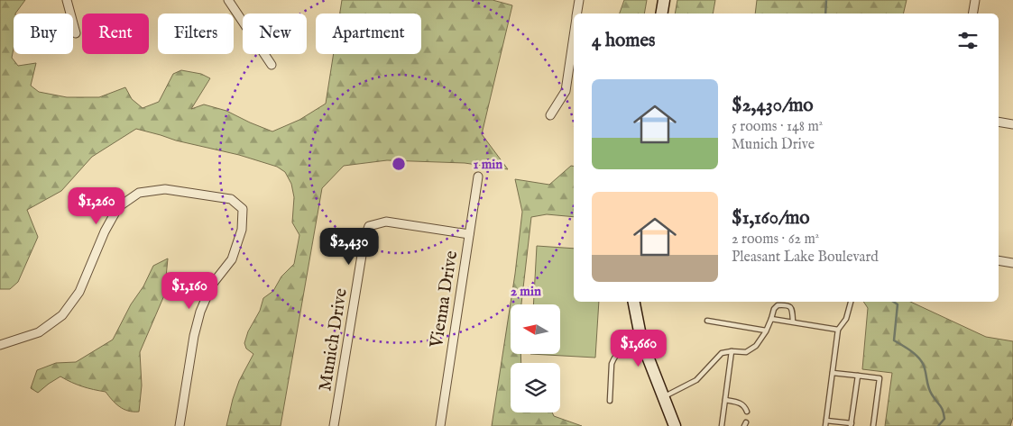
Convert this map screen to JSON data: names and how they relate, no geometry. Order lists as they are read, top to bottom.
{
  "streets": {
    "street": ["Vienna Drive", "Munich Drive"]
  },
  "crossings": [
    ["Vienna Drive", "Munich Drive"]
  ],
  "north": "left",
  "page": {
    "chip": [
      "Buy",
      "Rent",
      "Filters",
      "New",
      "Apartment"
    ],
    "heading": "4 homes",
    "list": [
      {
        "name": "$2,430/mo",
        "note": "5 rooms · 148 m² · Munich Drive"
      },
      {
        "name": "$1,160/mo",
        "note": "2 rooms · 62 m² · Pleasant Lake Boulevard"
      }
    ],
    "price": [
      "$1,260",
      "$2,430",
      "$1,160",
      "$1,660"
    ]
  },
  "rings": ["1 min", "2 min"]
}
